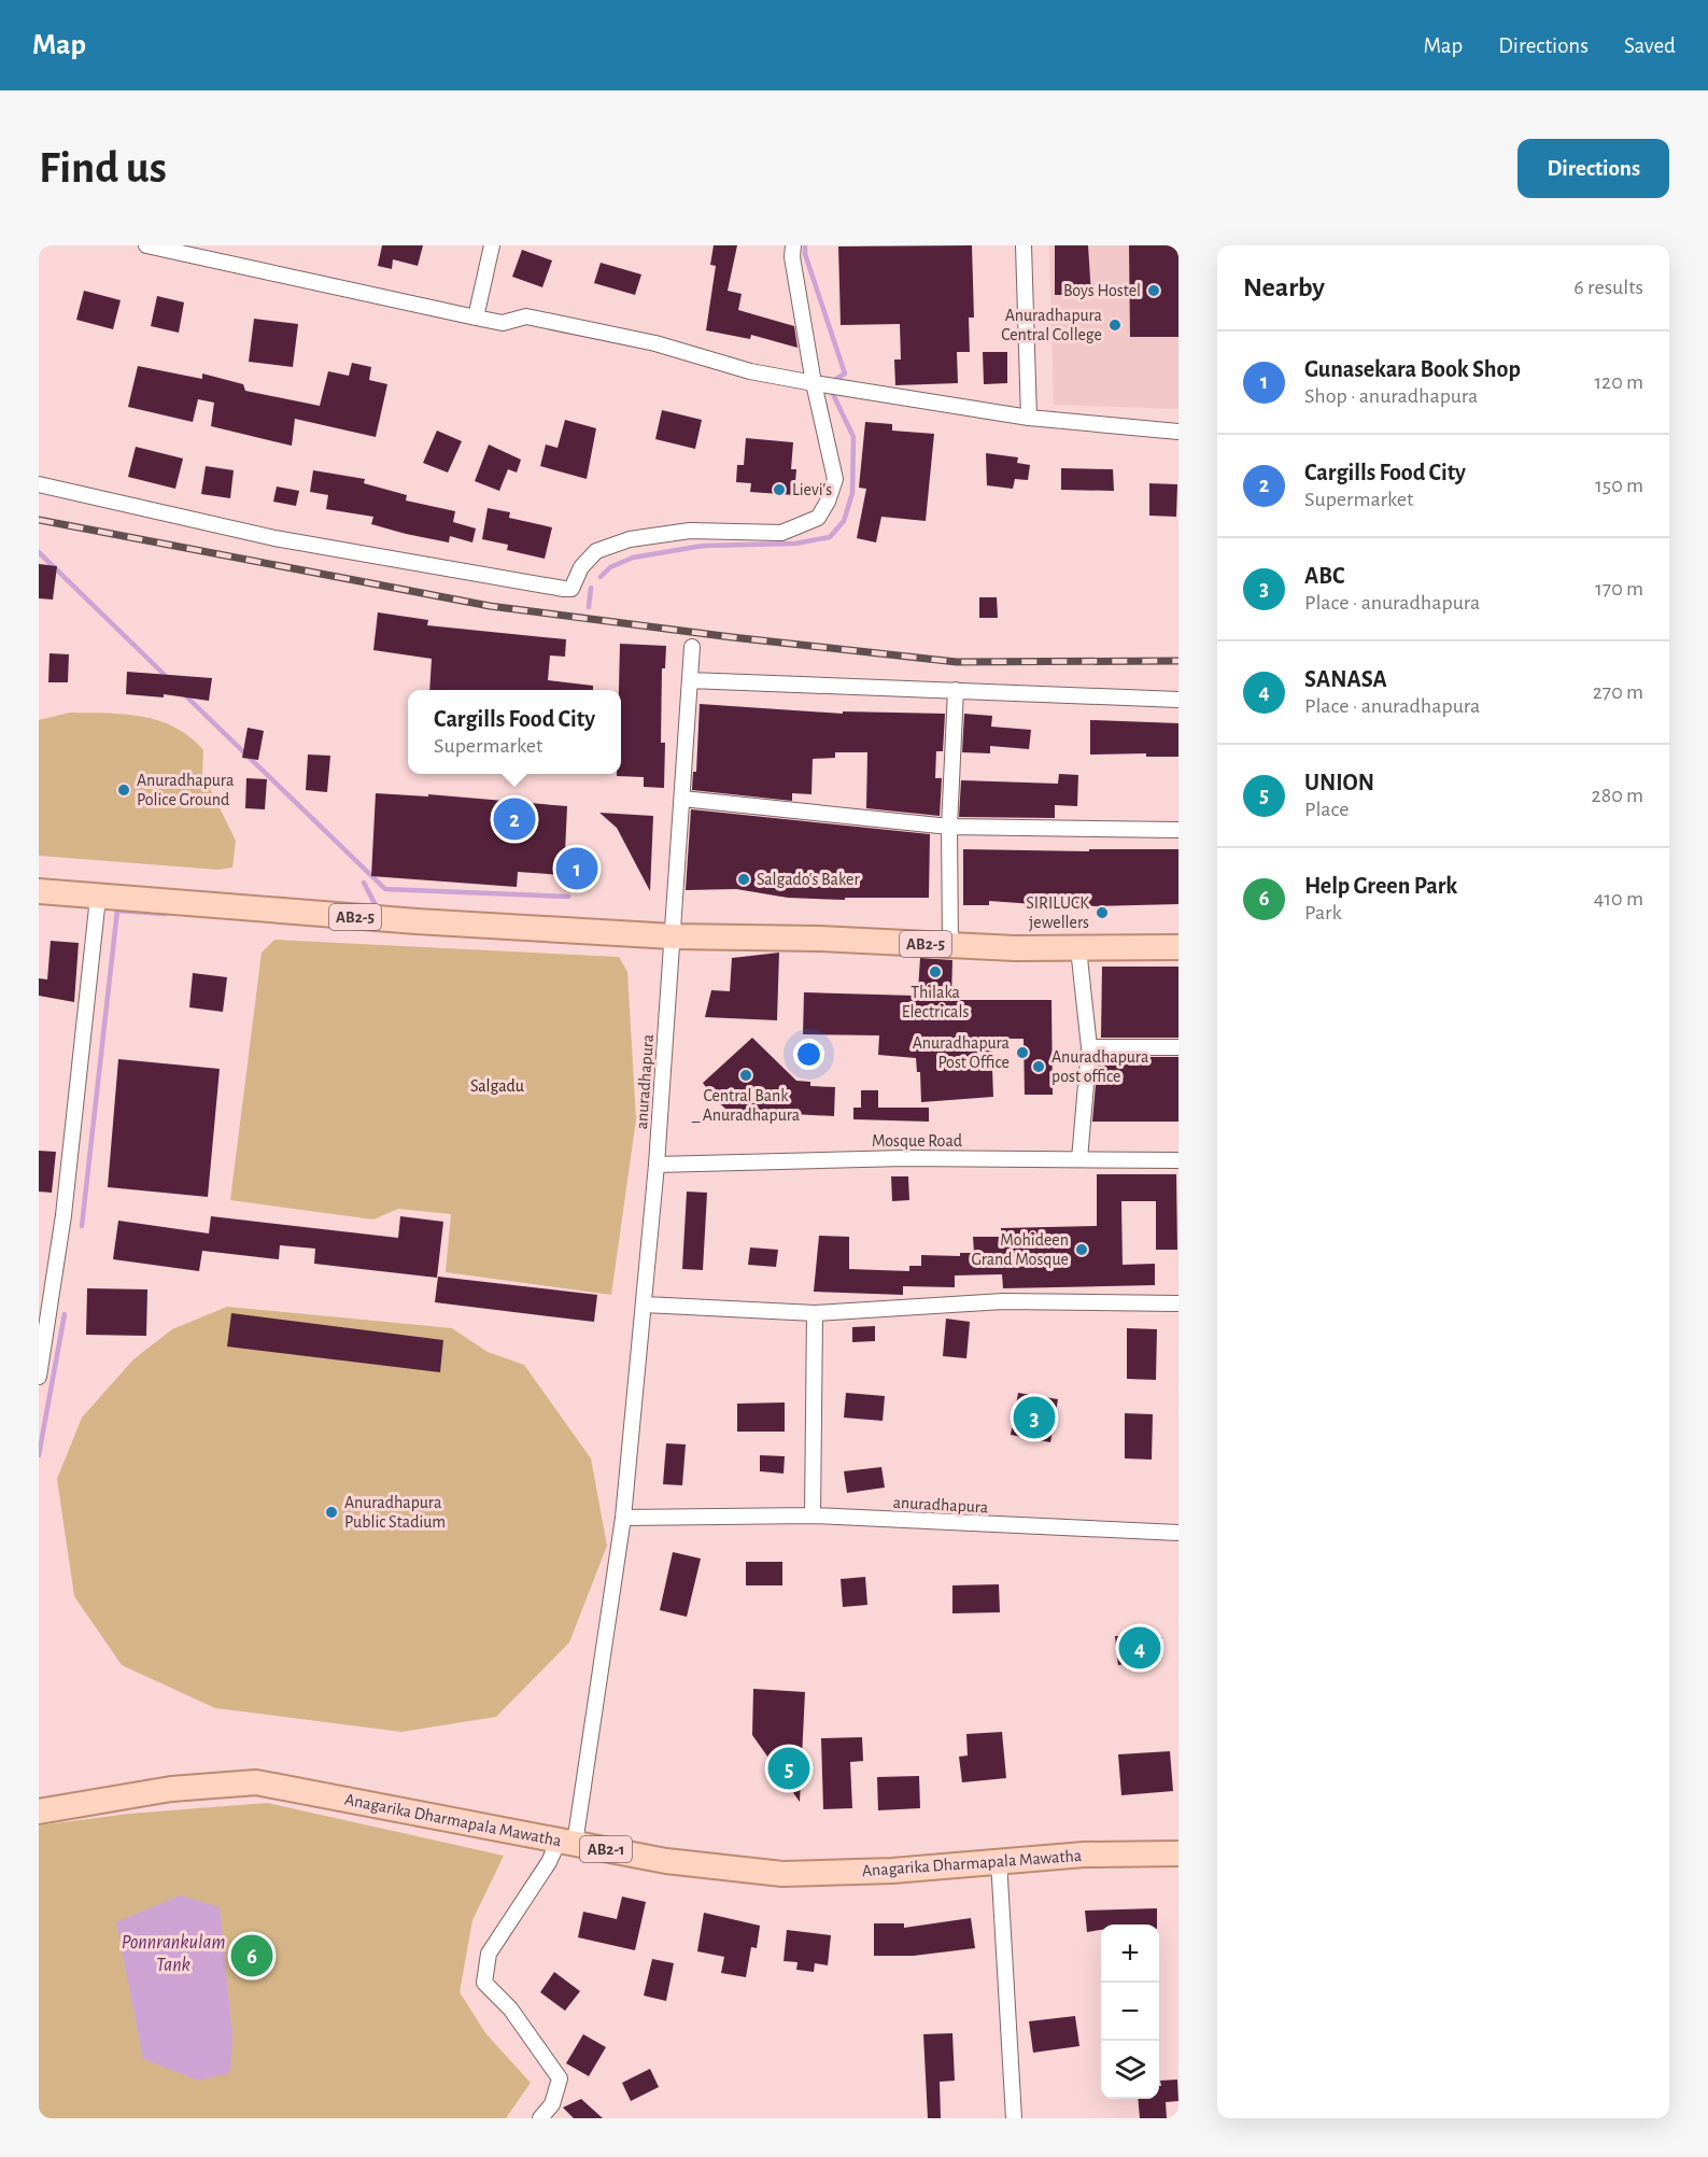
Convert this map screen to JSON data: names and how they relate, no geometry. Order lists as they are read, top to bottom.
{
  "streets": {
    "main road": ["AB2-5", "Anagarika Dharmapala Mawatha", "AB2-1"],
    "street": ["anuradhapura", "Mosque Road"]
  },
  "crossings": [
    ["AB2-5", "anuradhapura"],
    ["anuradhapura", "Mosque Road"],
    ["anuradhapura", "Anagarika Dharmapala Mawatha"]
  ],
  "water": ["Ponnrankulam Tank"],
  "parks": ["Salgadu"],
  "places": [
    "Boys Hostel",
    "Anuradhapura Central College",
    "Lievi's",
    "Anuradhapura Police Ground",
    "Salgado's Baker",
    "SIRILUCK jewellers",
    "Thilaka Electricals",
    "Anuradhapura Post Office",
    "Anuradhapura post office",
    "Central Bank _ Anuradhapura",
    "Mohideen Grand Mosque",
    "Anuradhapura Public Stadium"
  ],
  "page": {
    "header": "Map",
    "nav": ["Map", "Directions", "Saved"],
    "buttons": "Directions",
    "title": "Find us",
    "heading": ["Nearby", "6 results"],
    "list": [
      {
        "mark": "1",
        "name": "Gunasekara Book Shop",
        "note": "Shop · anuradhapura",
        "value": "120 m"
      },
      {
        "mark": "2",
        "name": "Cargills Food City",
        "note": "Supermarket",
        "value": "150 m"
      },
      {
        "mark": "3",
        "name": "ABC",
        "note": "Place · anuradhapura",
        "value": "170 m"
      },
      {
        "mark": "4",
        "name": "SANASA",
        "note": "Place · anuradhapura",
        "value": "270 m"
      },
      {
        "mark": "5",
        "name": "UNION",
        "note": "Place",
        "value": "280 m"
      },
      {
        "mark": "6",
        "name": "Help Green Park",
        "note": "Park",
        "value": "410 m"
      }
    ],
    "popup": ["Cargills Food City", "Supermarket"],
    "pins": [
      "2",
      "1",
      "3",
      "4",
      "5",
      "6"
    ],
    "map_buttons": ["+", "−"]
  }
}
